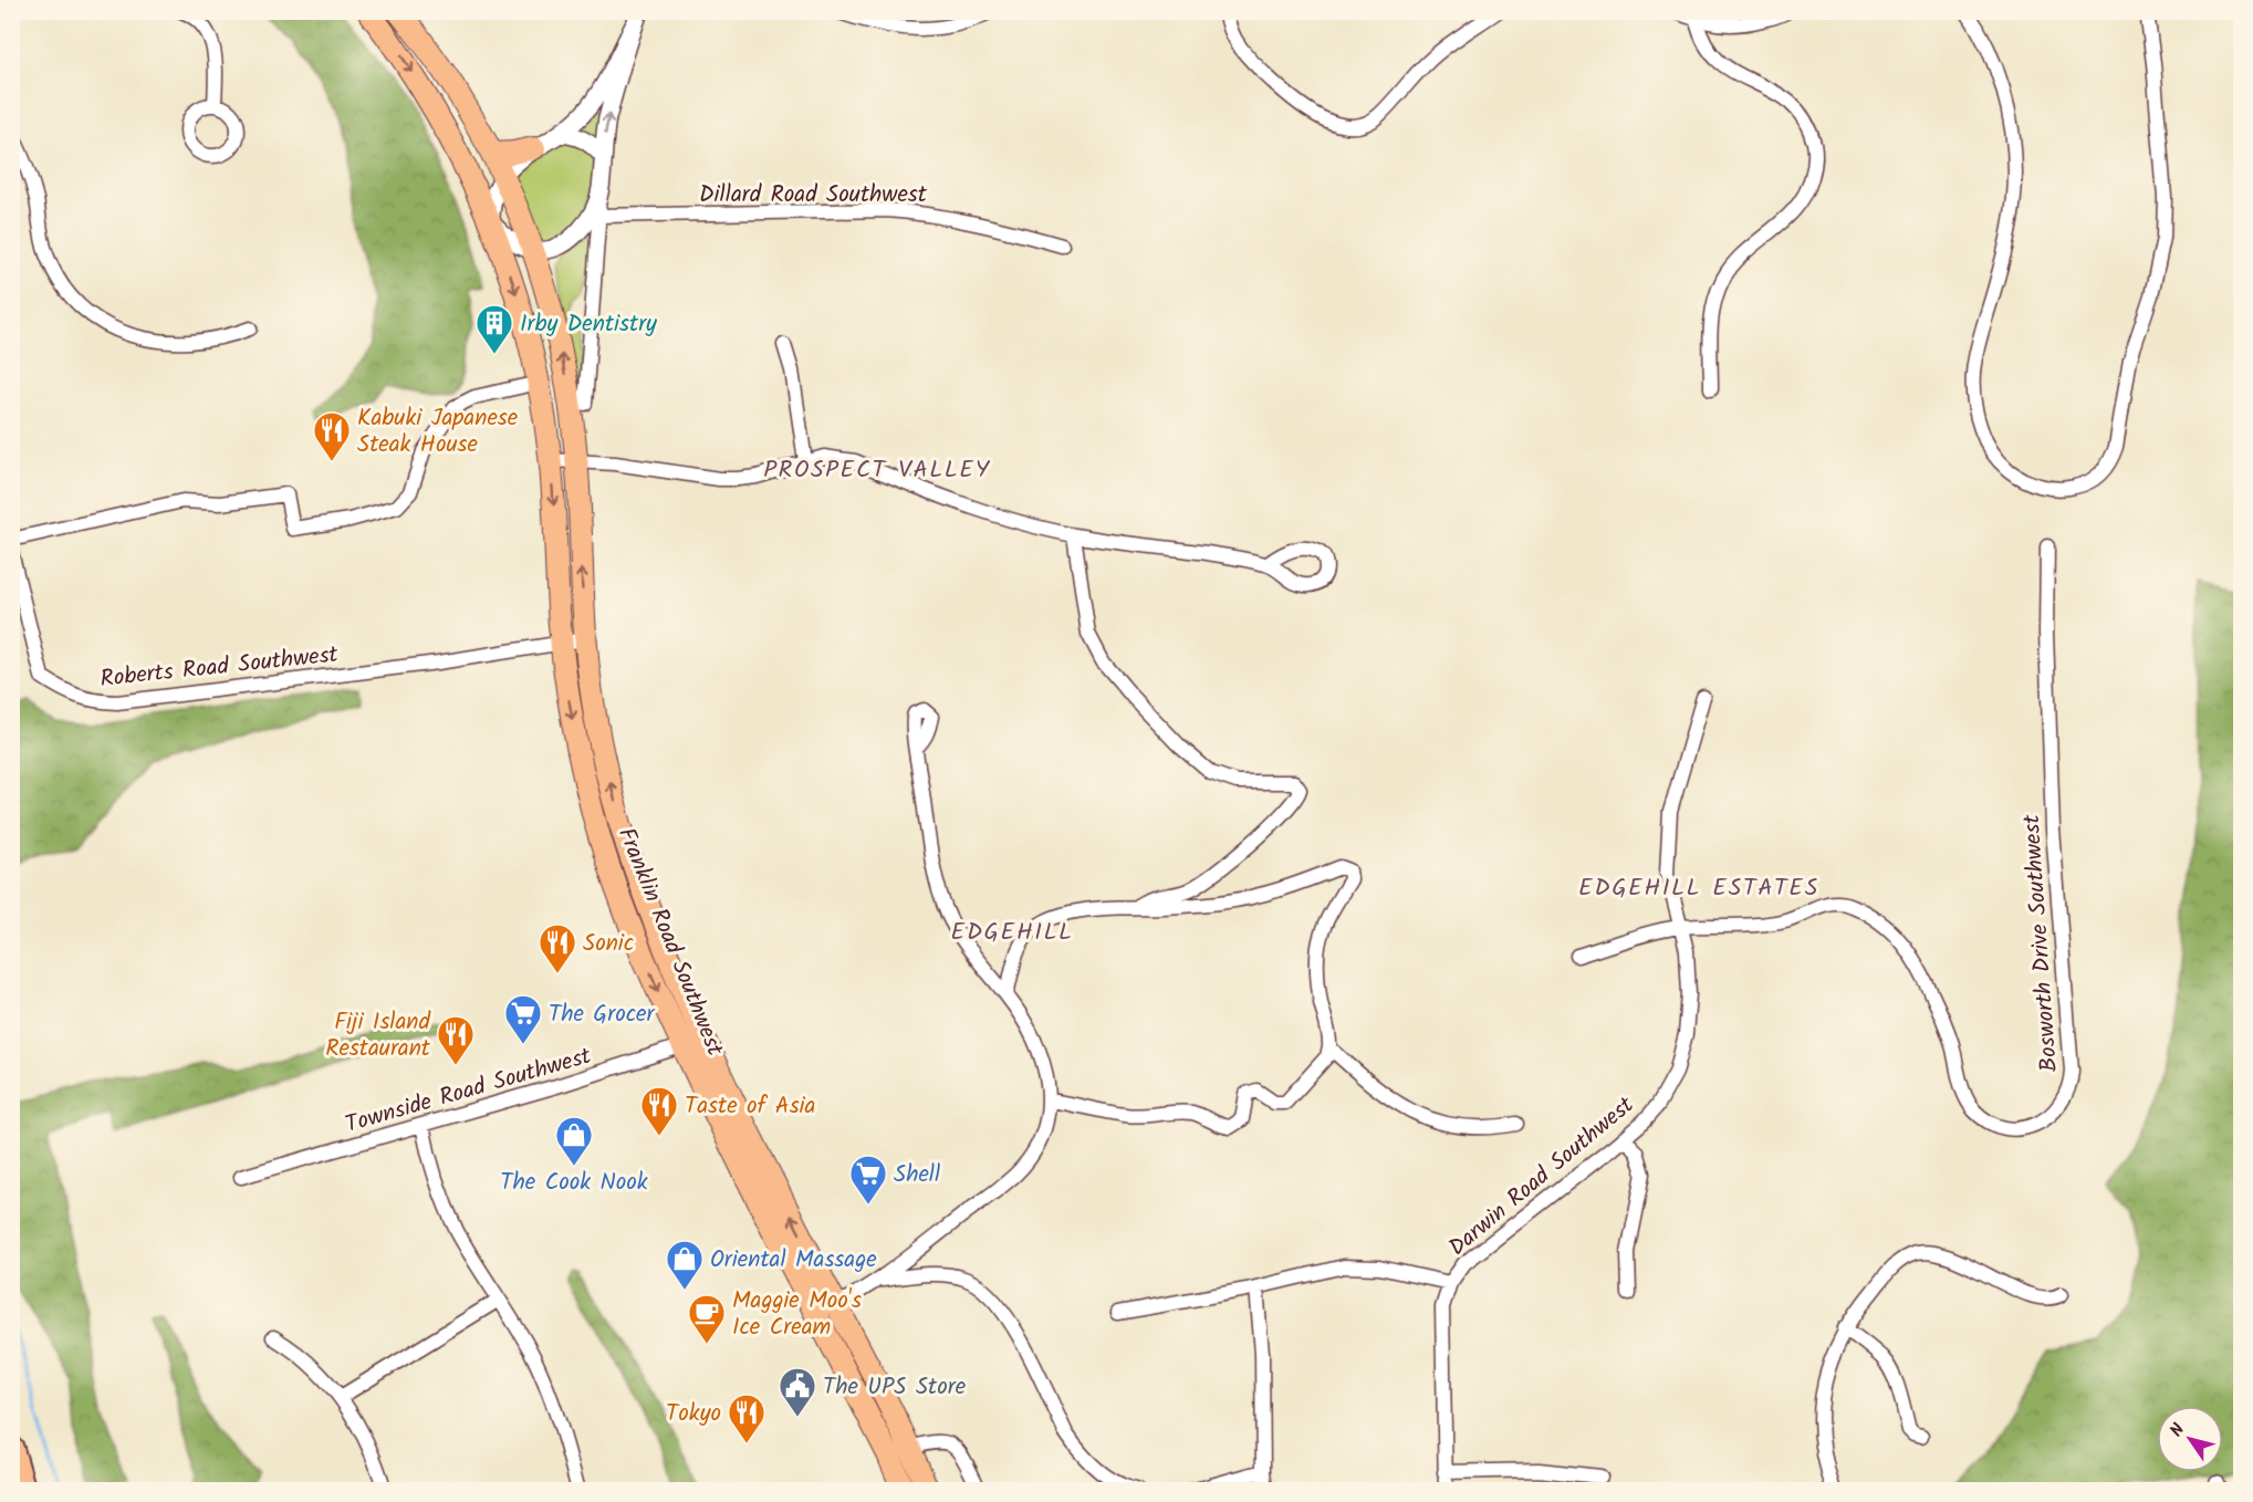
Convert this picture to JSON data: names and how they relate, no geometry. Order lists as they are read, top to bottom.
{
  "streets": {
    "main road": ["Franklin Road Southwest"],
    "street": [
      "Dillard Road Southwest",
      "Roberts Road Southwest",
      "Bosworth Drive Southwest",
      "Townside Road Southwest",
      "Darwin Road Southwest"
    ]
  },
  "crossings": [
    ["Roberts Road Southwest", "Franklin Road Southwest"],
    ["Franklin Road Southwest", "Townside Road Southwest"],
    ["Bosworth Drive Southwest", "Darwin Road Southwest"]
  ],
  "districts": ["PROSPECT VALLEY", "EDGEHILL ESTATES", "EDGEHILL"],
  "places": {
    "building": ["Irby Dentistry"],
    "restaurant": [
      "Kabuki Japanese Steak House",
      "Sonic",
      "Fiji Island Restaurant",
      "Taste of Asia",
      "Tokyo"
    ],
    "supermarket": ["The Grocer", "Shell"],
    "shop": ["The Cook Nook", "Oriental Massage"],
    "cafe": ["Maggie Moo's Ice Cream"],
    "public building": ["The UPS Store"]
  },
  "north": "top left"
}
